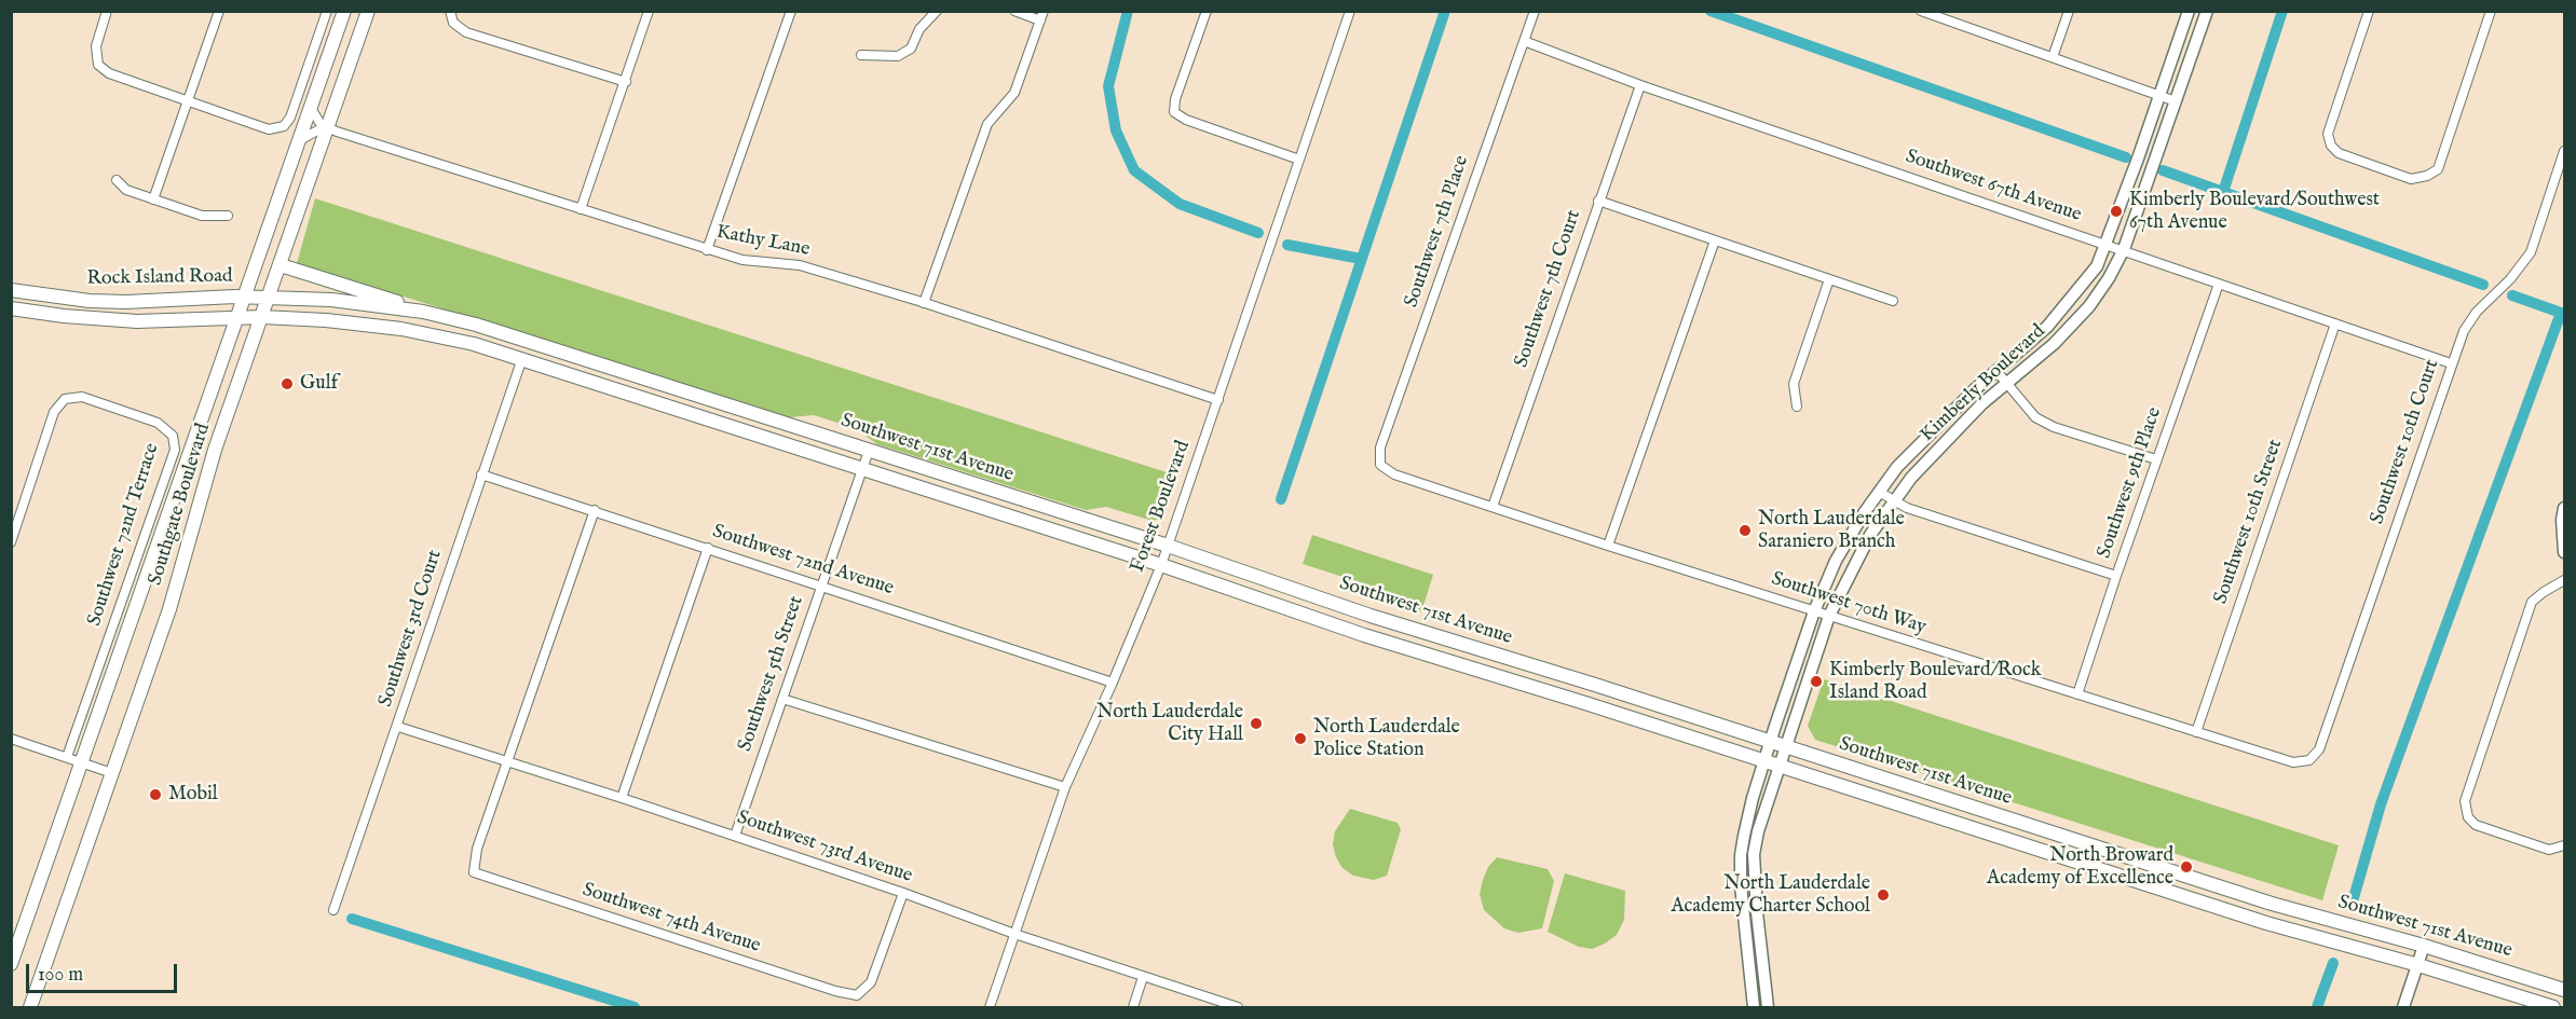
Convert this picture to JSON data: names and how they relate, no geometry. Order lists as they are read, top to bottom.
{
  "streets": {
    "main road": ["Rock Island Road", "Southwest 71st Avenue", "Southgate Boulevard"],
    "street": [
      "Southwest 67th Avenue",
      "Southwest 7th Place",
      "Kathy Lane",
      "Southwest 7th Court",
      "Kimberly Boulevard",
      "Southwest 10th Court",
      "Southwest 9th Place",
      "Forest Boulevard",
      "Southwest 10th Street",
      "Southwest 72nd Terrace",
      "Southwest 72nd Avenue",
      "Southwest 70th Way",
      "Southwest 3rd Court",
      "Southwest 5th Street",
      "Southwest 73rd Avenue",
      "Southwest 74th Avenue"
    ]
  },
  "crossings": [
    ["Southwest 67th Avenue", "Southwest 7th Place"],
    ["Southwest 67th Avenue", "Southwest 7th Court"],
    ["Southwest 67th Avenue", "Kimberly Boulevard"],
    ["Southwest 67th Avenue", "Southwest 10th Court"],
    ["Southwest 67th Avenue", "Southwest 9th Place"],
    ["Southwest 67th Avenue", "Southwest 10th Street"],
    ["Southwest 7th Place", "Southwest 70th Way"],
    ["Kathy Lane", "Southgate Boulevard"],
    ["Kathy Lane", "Forest Boulevard"],
    ["Rock Island Road", "Southwest 71st Avenue"],
    ["Rock Island Road", "Southgate Boulevard"],
    ["Southwest 7th Court", "Southwest 70th Way"],
    ["Kimberly Boulevard", "Southwest 71st Avenue"],
    ["Kimberly Boulevard", "Southwest 70th Way"],
    ["Southwest 10th Court", "Southwest 70th Way"],
    ["Southwest 71st Avenue", "Southgate Boulevard"],
    ["Southwest 71st Avenue", "Forest Boulevard"],
    ["Southwest 71st Avenue", "Southwest 3rd Court"],
    ["Southwest 71st Avenue", "Southwest 5th Street"],
    ["Southwest 9th Place", "Southwest 70th Way"],
    ["Forest Boulevard", "Southwest 72nd Avenue"],
    ["Forest Boulevard", "Southwest 73rd Avenue"],
    ["Southwest 10th Street", "Southwest 70th Way"],
    ["Southwest 72nd Avenue", "Southwest 3rd Court"],
    ["Southwest 72nd Avenue", "Southwest 5th Street"],
    ["Southwest 3rd Court", "Southwest 73rd Avenue"],
    ["Southwest 5th Street", "Southwest 73rd Avenue"],
    ["Southwest 73rd Avenue", "Southwest 74th Avenue"]
  ],
  "places": [
    "Kimberly Boulevard/Southwest 67th Avenue",
    "Gulf",
    "North Lauderdale Saraniero Branch",
    "Kimberly Boulevard/Rock Island Road",
    "North Lauderdale City Hall",
    "North Lauderdale Police Station",
    "Mobil",
    "North Broward Academy of Excellence",
    "North Lauderdale Academy Charter School"
  ],
  "scale_bar": "100 m"
}
